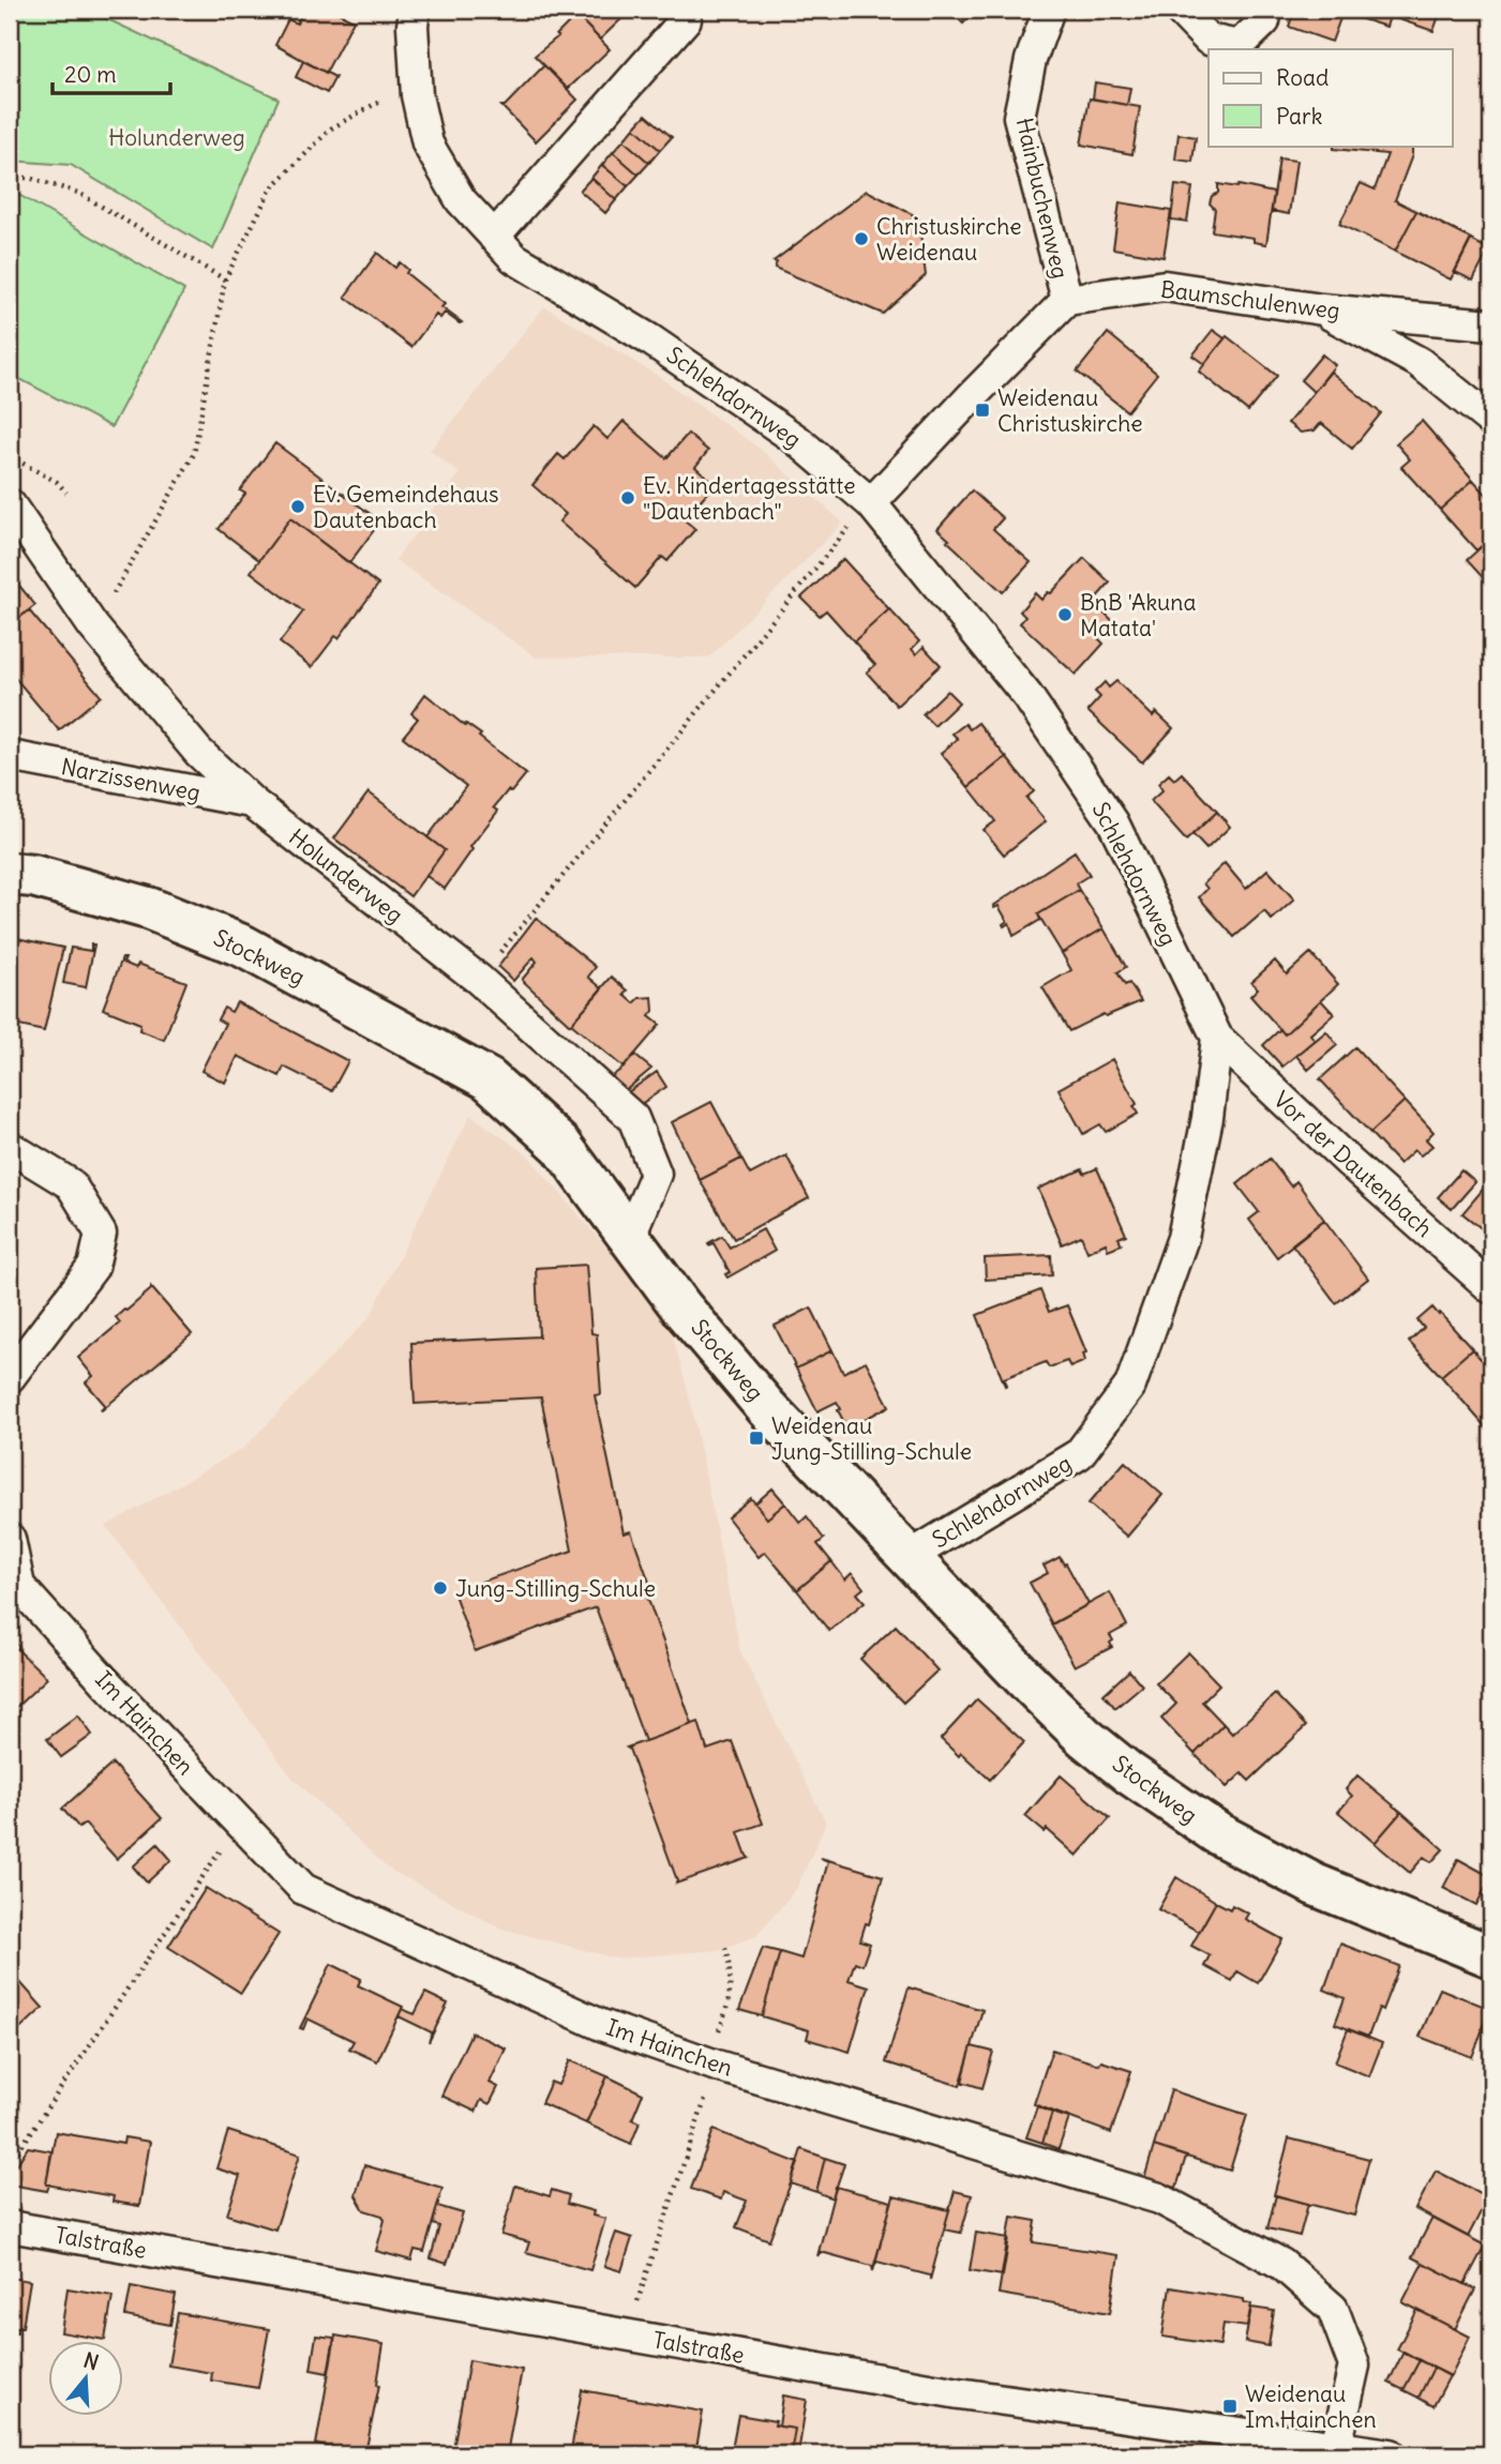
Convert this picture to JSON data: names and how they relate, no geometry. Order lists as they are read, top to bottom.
{
  "streets": {
    "street": [
      "Hainbuchenweg",
      "Baumschulenweg",
      "Schlehdornweg",
      "Narzissenweg",
      "Holunderweg",
      "Stockweg",
      "Vor der Dautenbach",
      "Im Hainchen",
      "Talstraße"
    ]
  },
  "crossings": [
    ["Hainbuchenweg", "Baumschulenweg"],
    ["Schlehdornweg", "Stockweg"],
    ["Schlehdornweg", "Vor der Dautenbach"],
    ["Narzissenweg", "Holunderweg"],
    ["Holunderweg", "Stockweg"],
    ["Im Hainchen", "Talstraße"]
  ],
  "parks": ["Holunderweg"],
  "places": {
    "other": [
      "Christuskirche Weidenau",
      "Ev. Kindertagesstätte \"Dautenbach\"",
      "Ev. Gemeindehaus Dautenbach",
      "BnB 'Akuna Matata'",
      "Jung-Stilling-Schule"
    ],
    "transit": ["Weidenau Christuskirche", "Weidenau Jung-Stilling-Schule", "Weidenau Im Hainchen"]
  },
  "legend": ["Road", "Park"],
  "scale_bar": "20 m",
  "north": "top"
}
